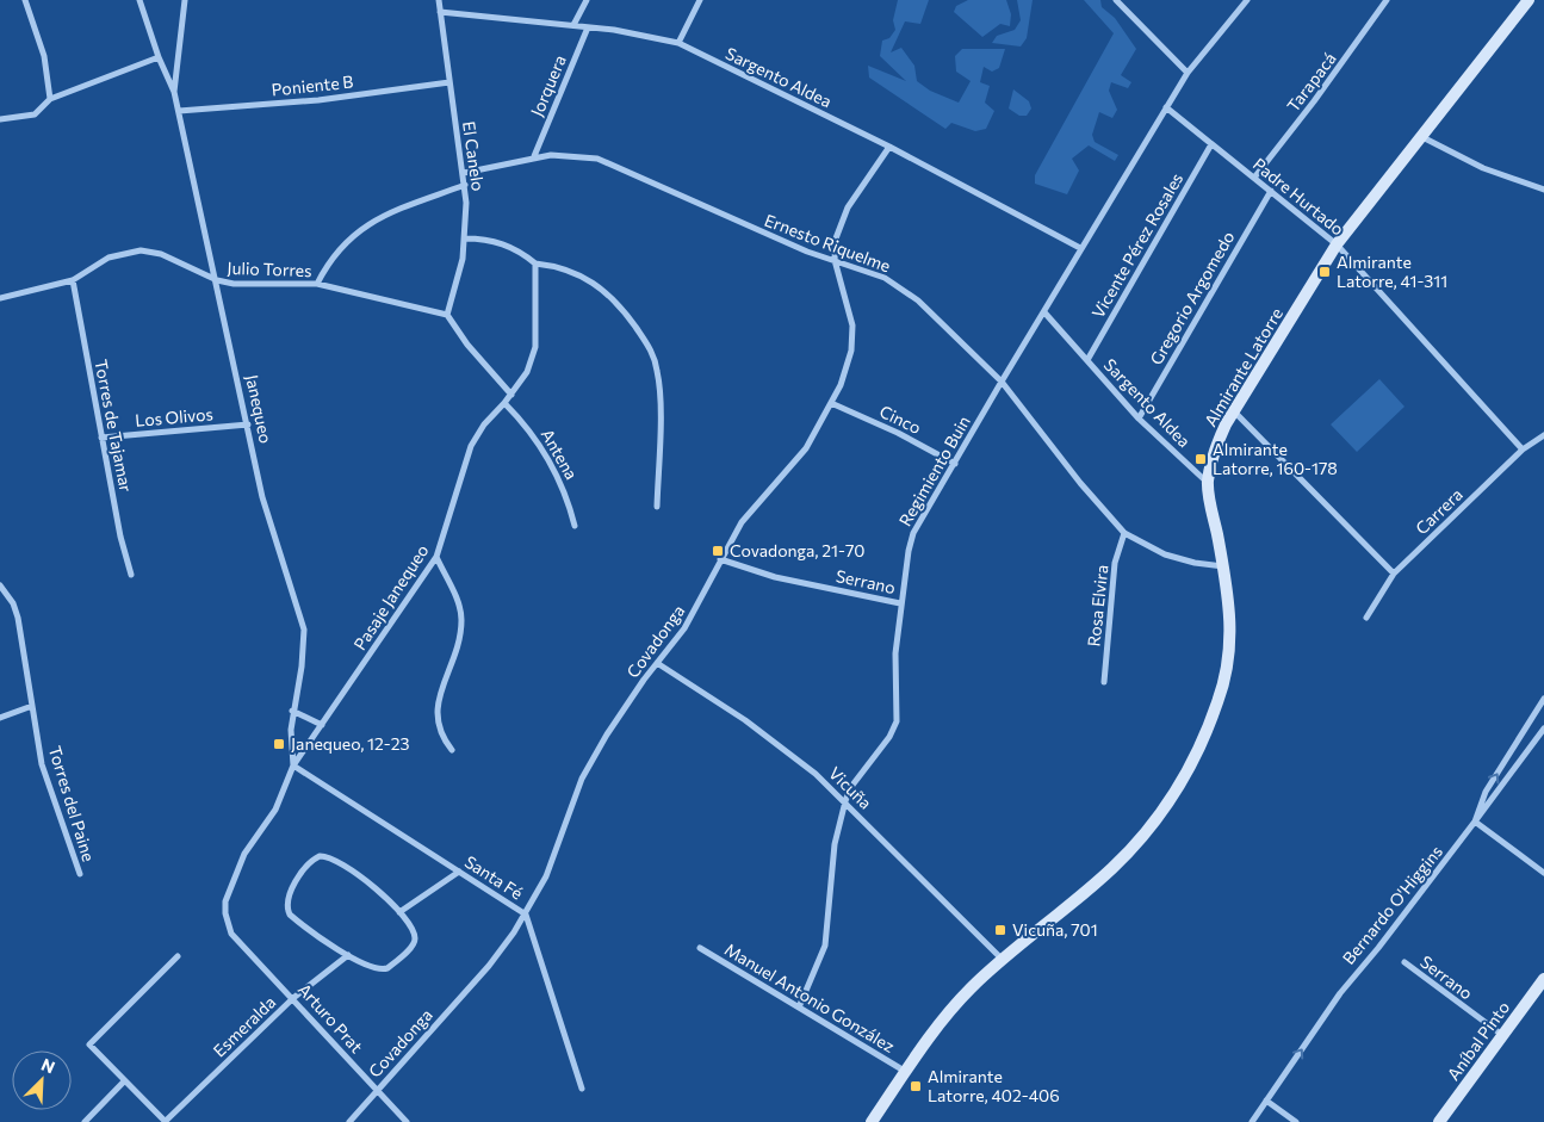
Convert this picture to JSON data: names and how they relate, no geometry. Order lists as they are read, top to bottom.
{
  "streets": {
    "main road": ["Almirante Latorre", "Aníbal Pinto"],
    "street": [
      "Sargento Aldea",
      "Tarapacá",
      "Poniente B",
      "Jorquera",
      "El Canelo",
      "Padre Hurtado",
      "Ernesto Riquelme",
      "Vicente Pérez Rosales",
      "Julio Torres",
      "Gregorio Argomedo",
      "Janequeo",
      "Los Olivos",
      "Cinco",
      "Torres de Tajamar",
      "Antena",
      "Regimiento Buin",
      "Carrera",
      "Serrano",
      "Pasaje Janequeo",
      "Rosa Elvira",
      "Covadonga",
      "Vicuña",
      "Torres del Paine",
      "Santa Fé",
      "Bernardo O'Higgins",
      "Manuel Antonio González",
      "Arturo Prat",
      "Esmeralda"
    ]
  },
  "crossings": [
    ["Sargento Aldea", "Jorquera"],
    ["Sargento Aldea", "El Canelo"],
    ["Sargento Aldea", "Vicente Pérez Rosales"],
    ["Sargento Aldea", "Gregorio Argomedo"],
    ["Sargento Aldea", "Almirante Latorre"],
    ["Sargento Aldea", "Regimiento Buin"],
    ["Sargento Aldea", "Covadonga"],
    ["Tarapacá", "Padre Hurtado"],
    ["Poniente B", "El Canelo"],
    ["Poniente B", "Janequeo"],
    ["Jorquera", "Ernesto Riquelme"],
    ["El Canelo", "Ernesto Riquelme"],
    ["El Canelo", "Julio Torres"],
    ["Padre Hurtado", "Vicente Pérez Rosales"],
    ["Padre Hurtado", "Gregorio Argomedo"],
    ["Padre Hurtado", "Almirante Latorre"],
    ["Padre Hurtado", "Regimiento Buin"],
    ["Padre Hurtado", "Carrera"],
    ["Ernesto Riquelme", "Almirante Latorre"],
    ["Ernesto Riquelme", "Regimiento Buin"],
    ["Ernesto Riquelme", "Rosa Elvira"],
    ["Ernesto Riquelme", "Covadonga"],
    ["Julio Torres", "Janequeo"],
    ["Julio Torres", "Torres de Tajamar"],
    ["Almirante Latorre", "Vicuña"],
    ["Almirante Latorre", "Manuel Antonio González"],
    ["Janequeo", "Los Olivos"],
    ["Janequeo", "Pasaje Janequeo"],
    ["Janequeo", "Santa Fé"],
    ["Janequeo", "Arturo Prat"],
    ["Los Olivos", "Torres de Tajamar"],
    ["Cinco", "Regimiento Buin"],
    ["Cinco", "Covadonga"],
    ["Antena", "Pasaje Janequeo"],
    ["Regimiento Buin", "Serrano"],
    ["Regimiento Buin", "Vicuña"],
    ["Regimiento Buin", "Manuel Antonio González"],
    ["Serrano", "Covadonga"],
    ["Serrano", "Aníbal Pinto"],
    ["Pasaje Janequeo", "Santa Fé"],
    ["Covadonga", "Vicuña"],
    ["Covadonga", "Santa Fé"],
    ["Covadonga", "Arturo Prat"],
    ["Arturo Prat", "Esmeralda"]
  ],
  "one_way": ["Bernardo O'Higgins"],
  "places": {
    "transit": [
      "Almirante Latorre, 41-311",
      "Almirante Latorre, 160-178",
      "Covadonga, 21-70",
      "Janequeo, 12-23",
      "Vicuña, 701",
      "Almirante Latorre, 402-406"
    ]
  },
  "north": "top right"
}
